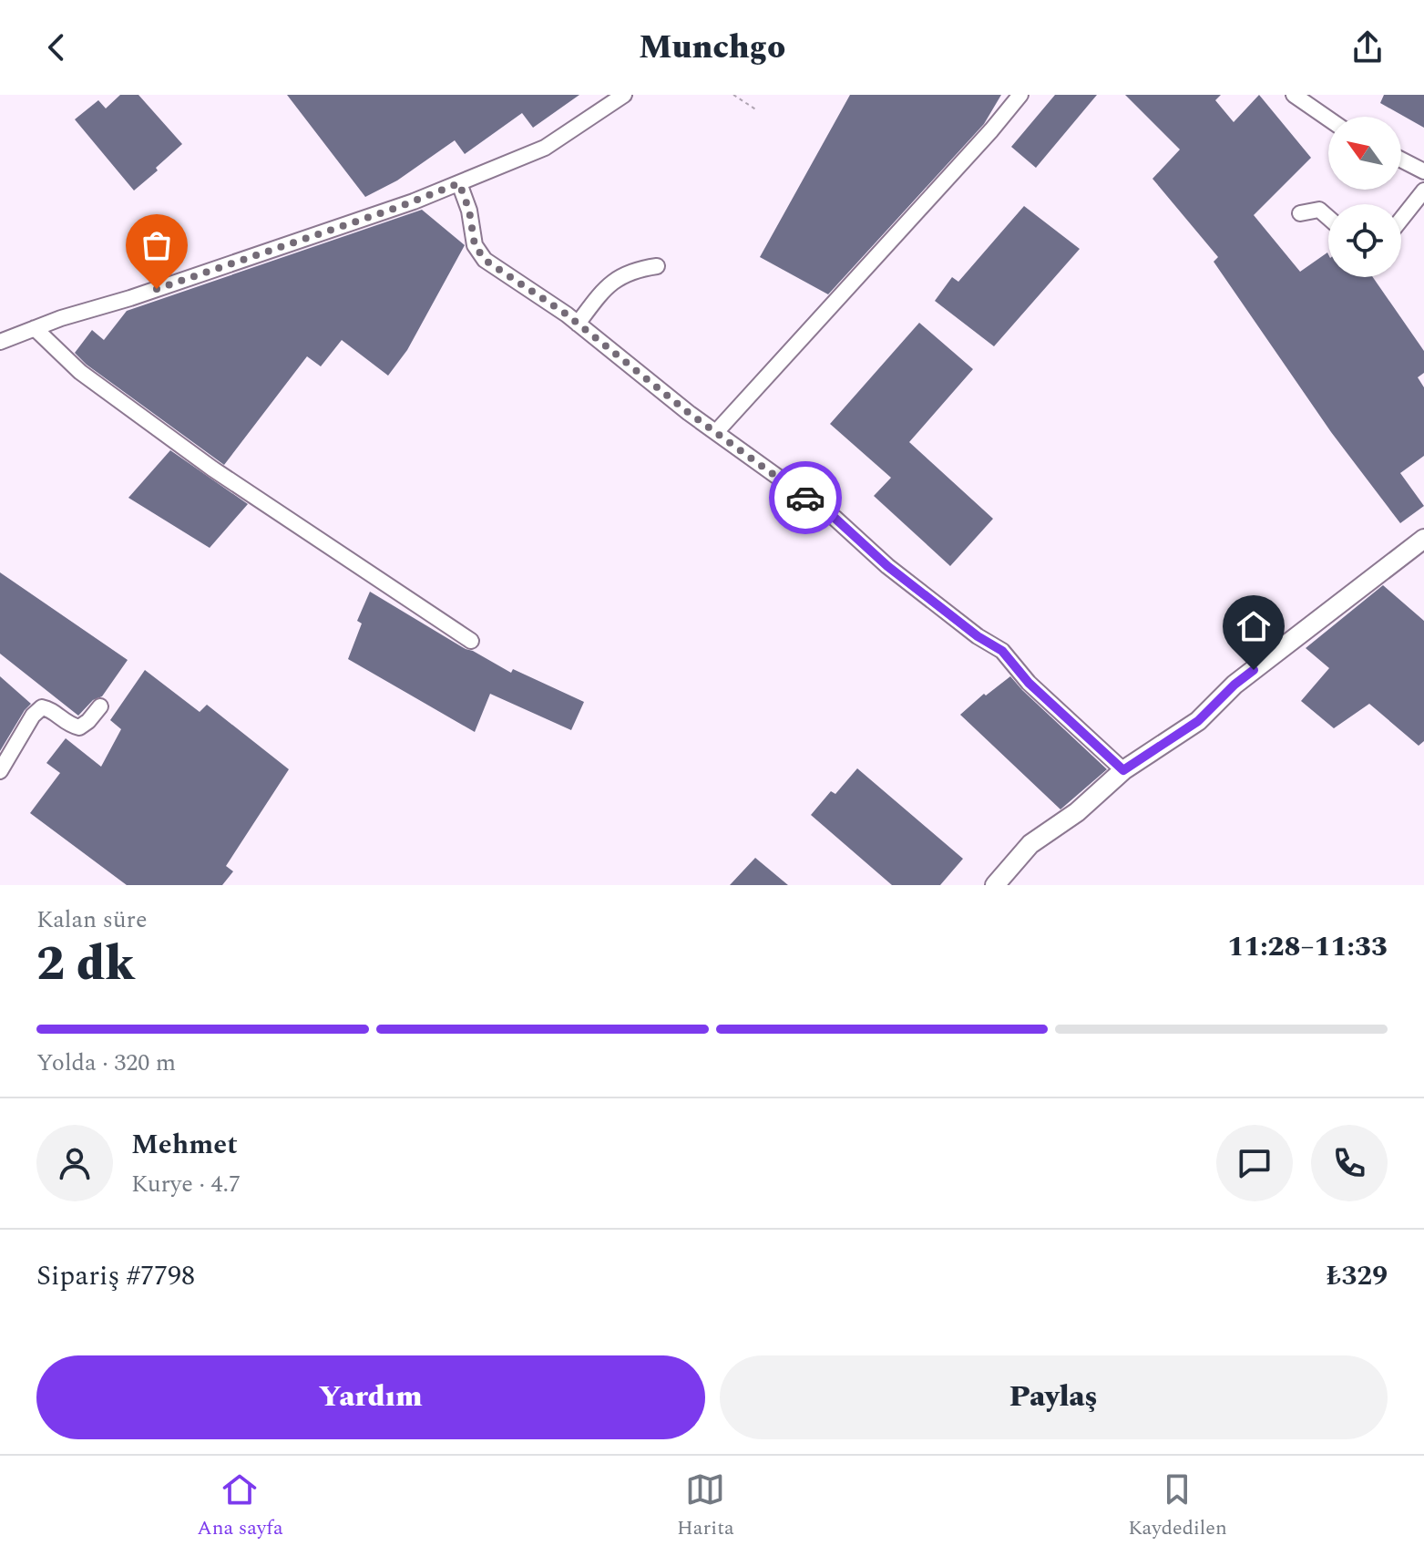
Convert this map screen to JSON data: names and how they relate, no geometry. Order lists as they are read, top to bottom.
{
  "north": "top left",
  "page": {
    "header": "Munchgo",
    "heading": ["2 dk", "Kalan süre", "11:28–11:33"],
    "panel": [
      "Mehmet",
      "Kurye · 4.7",
      "Sipariş #7798",
      "₺329"
    ],
    "bar": "Yolda · 320 m",
    "buttons": ["Yardım", "Paylaş"],
    "tabs": ["Ana sayfa", "Harita", "Kaydedilen"]
  }
}
